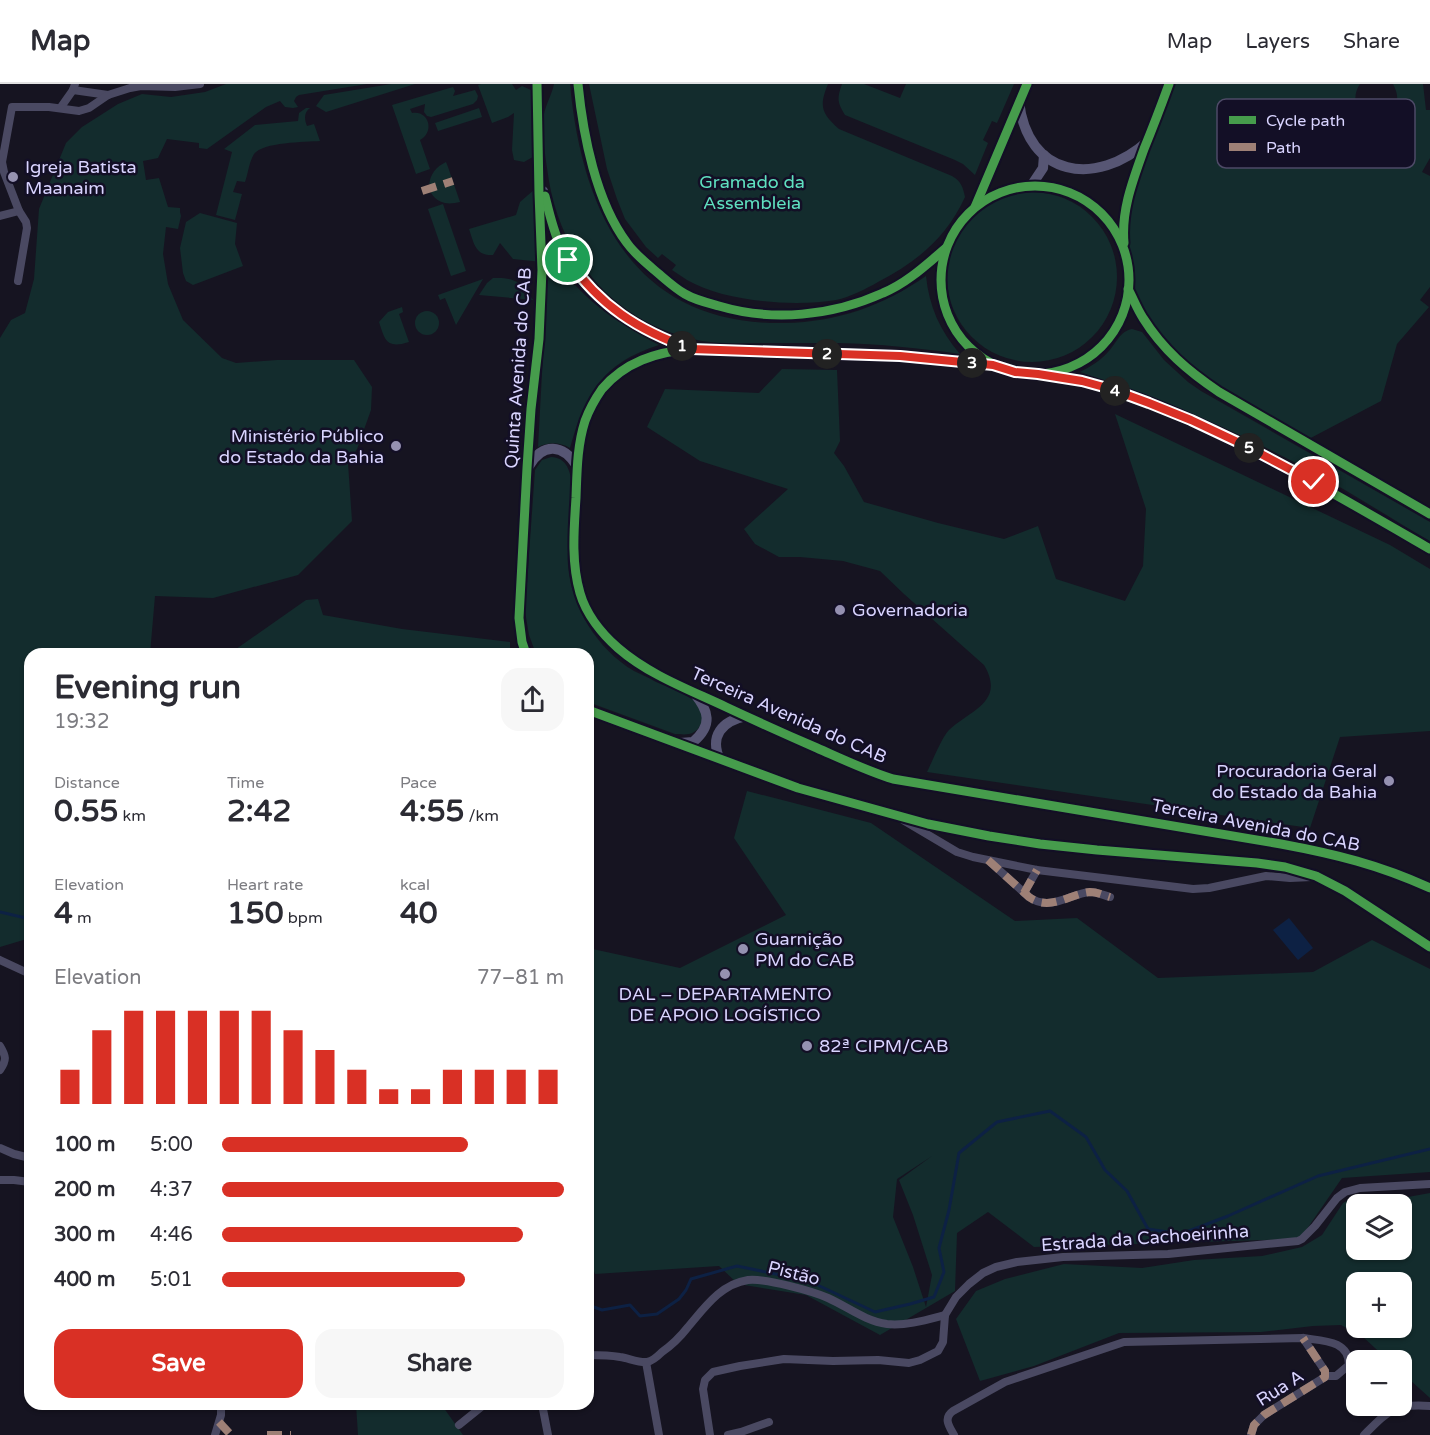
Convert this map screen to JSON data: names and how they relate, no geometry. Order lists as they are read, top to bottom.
{
  "streets": {
    "main road": ["Quinta Avenida do CAB", "Terceira Avenida do CAB"],
    "street": ["Estrada da Cachoeirinha", "Pistão", "Rua A"]
  },
  "crossings": [
    ["Estrada da Cachoeirinha", "Pistão"]
  ],
  "parks": ["Gramado da Assembleia"],
  "places": [
    "Igreja Batista Maanaim",
    "Ministério Público do Estado da Bahia",
    "Governadoria",
    "Procuradoria Geral do Estado da Bahia",
    "Guarnição PM do CAB",
    "DAL – DEPARTAMENTO DE APOIO LOGÍSTICO",
    "82ª CIPM/CAB"
  ],
  "legend": ["Cycle path", "Path"],
  "page": {
    "header": "Map",
    "nav": ["Map", "Layers", "Share"],
    "pins": [
      "1",
      "2",
      "3",
      "4",
      "5"
    ],
    "heading": ["Evening run", "19:32"],
    "stats": [
      ["Distance", "0.55 km"],
      ["Time", "2:42"],
      ["Pace", "4:55 /km"],
      ["Elevation", "4 m"],
      ["Heart rate", "150 bpm"],
      ["kcal", "40"]
    ],
    "chart": ["Elevation", "77–81 m"],
    "list": [
      {
        "name": "100 m",
        "note": "5:00"
      },
      {
        "name": "200 m",
        "note": "4:37"
      },
      {
        "name": "300 m",
        "note": "4:46"
      },
      {
        "name": "400 m",
        "note": "5:01"
      }
    ],
    "map_buttons": ["+", "−"],
    "buttons": ["Save", "Share"]
  }
}
